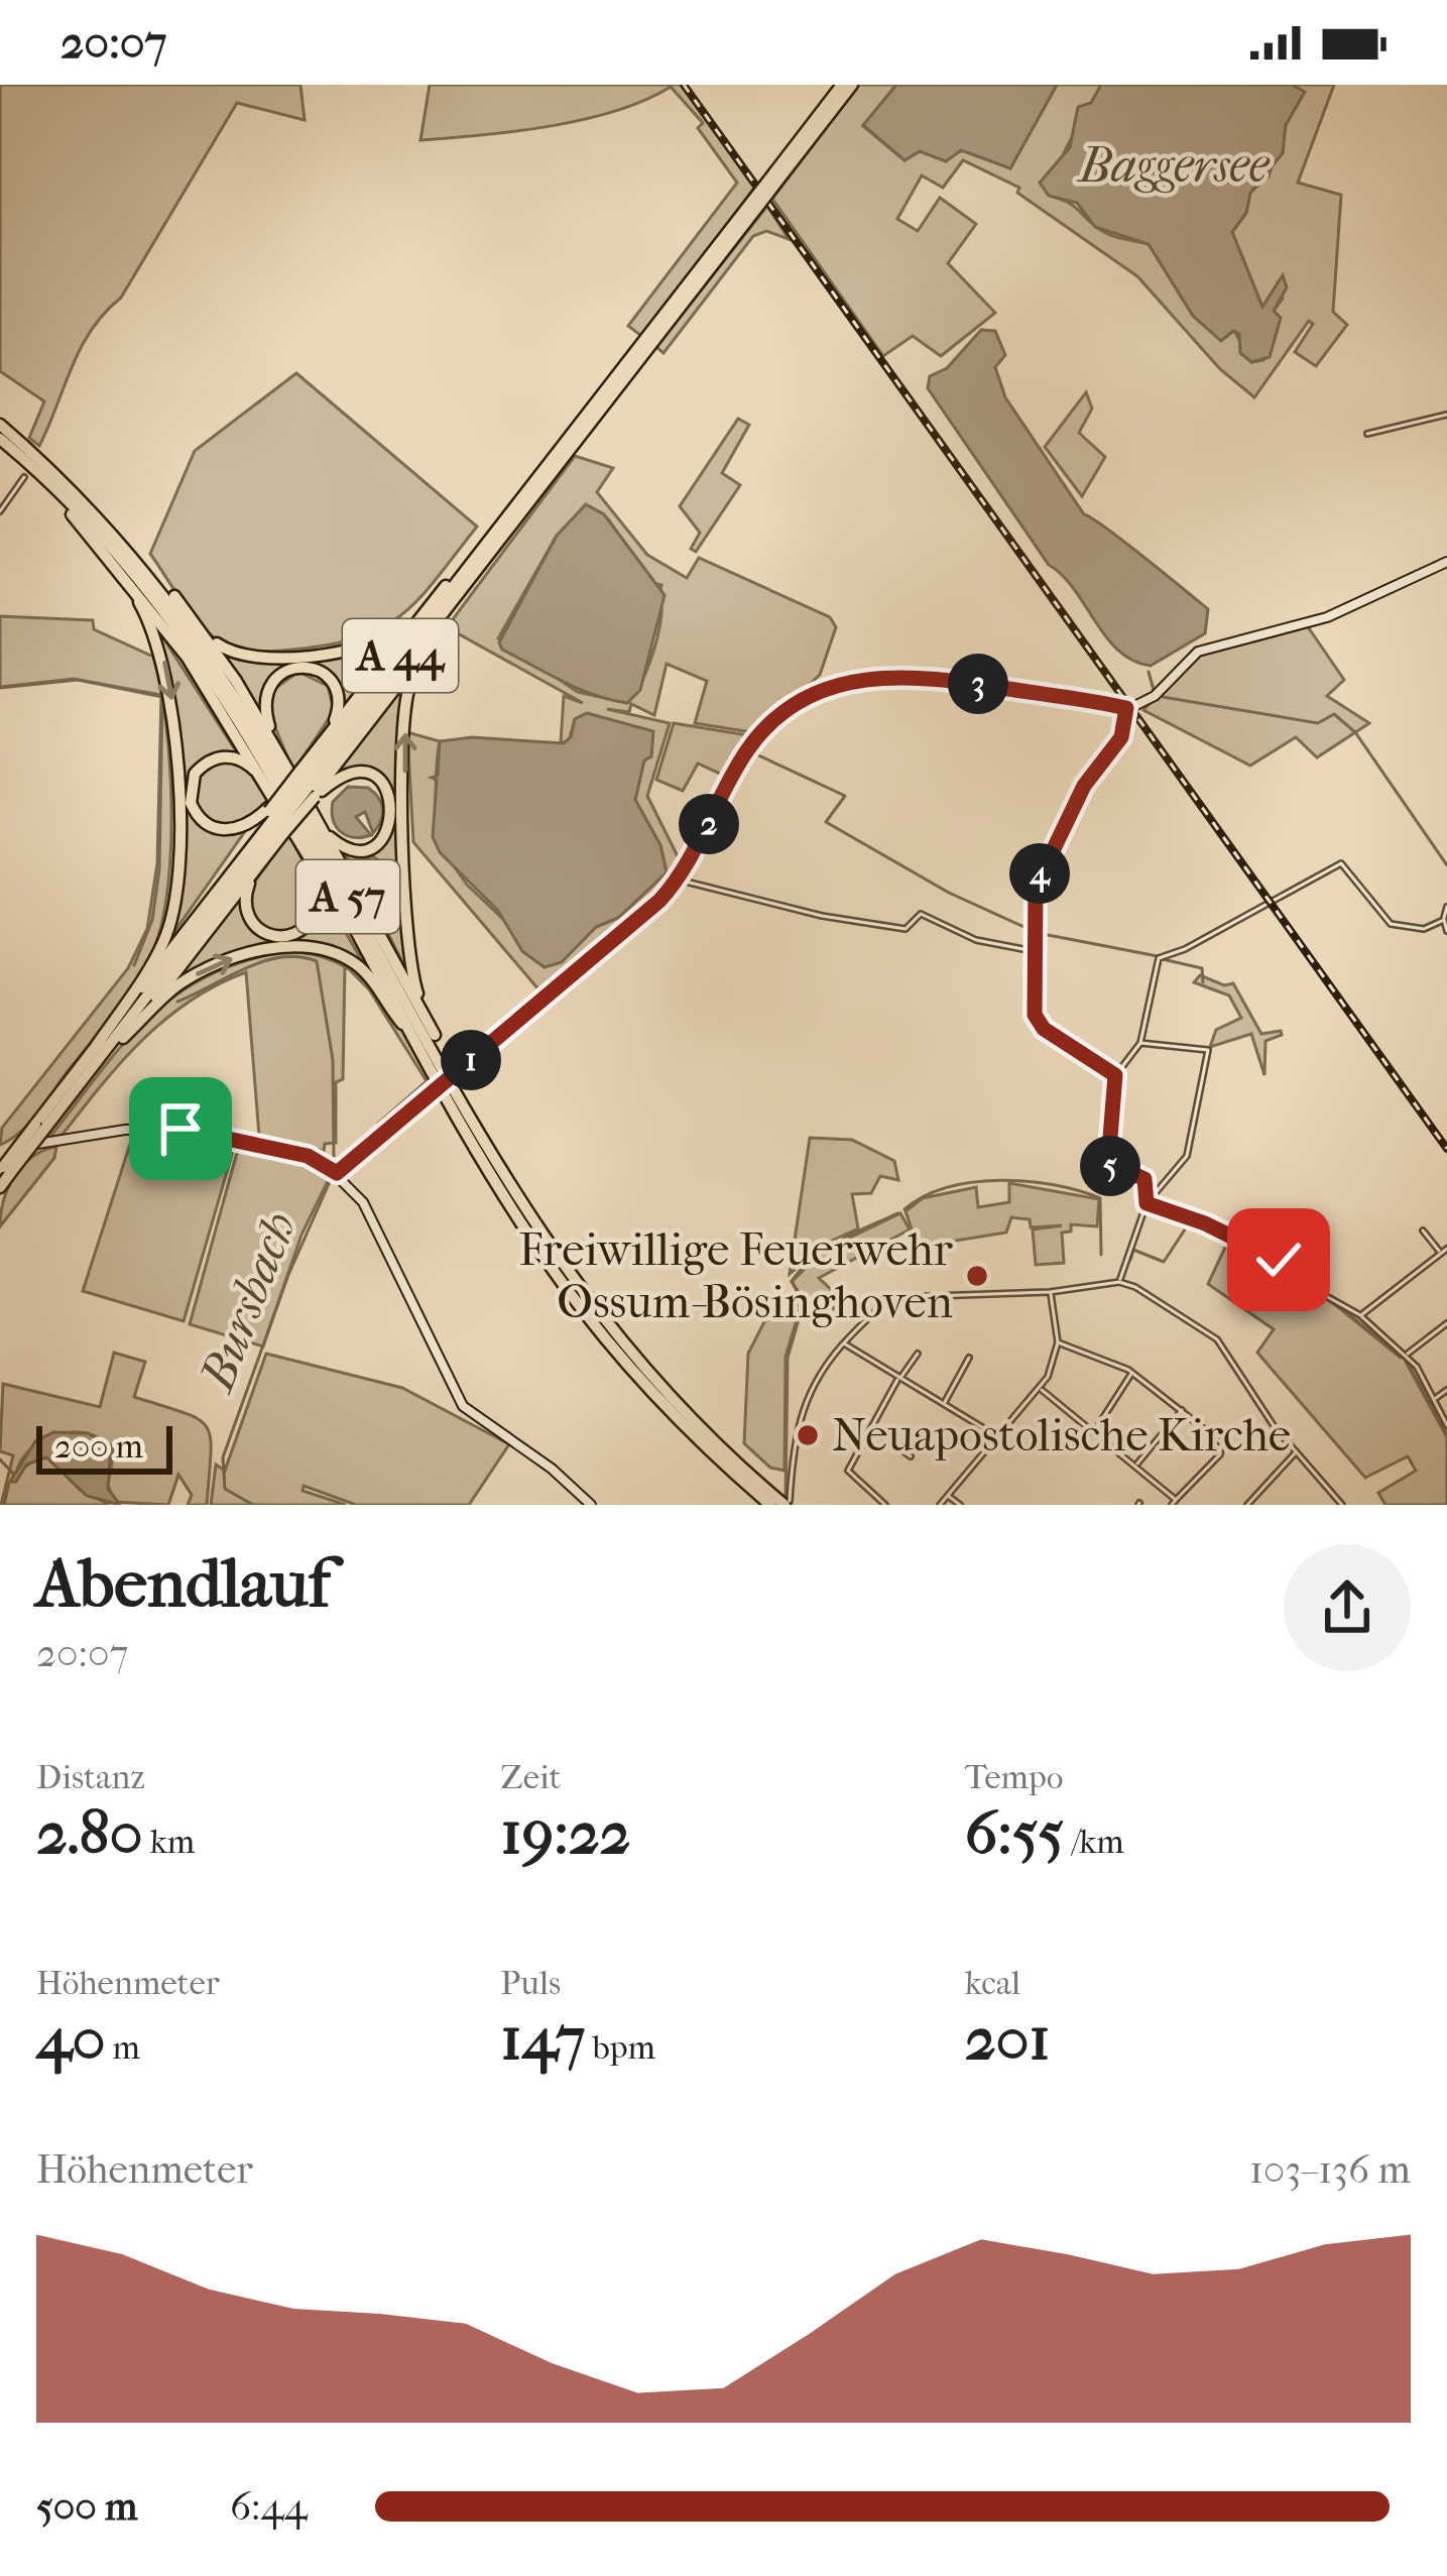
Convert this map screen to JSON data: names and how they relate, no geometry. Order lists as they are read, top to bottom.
{
  "streets": {
    "highway": ["A 44", "A 57"]
  },
  "water": ["Baggersee", "Bursbach"],
  "places": ["Freiwillige Feuerwehr Ossum-Bösinghoven", "Neuapostolische Kirche"],
  "scale_bar": "200 m",
  "page": {
    "status": "20:07",
    "pins": [
      "3",
      "2",
      "4",
      "1",
      "5"
    ],
    "scale": "200 m",
    "heading": ["Abendlauf", "20:07"],
    "stats": [
      ["Distanz", "2.80 km"],
      ["Zeit", "19:22"],
      ["Tempo", "6:55 /km"],
      ["Höhenmeter", "40 m"],
      ["Puls", "147 bpm"],
      ["kcal", "201"]
    ],
    "chart": ["Höhenmeter", "103–136 m"],
    "list": [
      {
        "name": "500 m",
        "note": "6:44"
      }
    ]
  }
}
